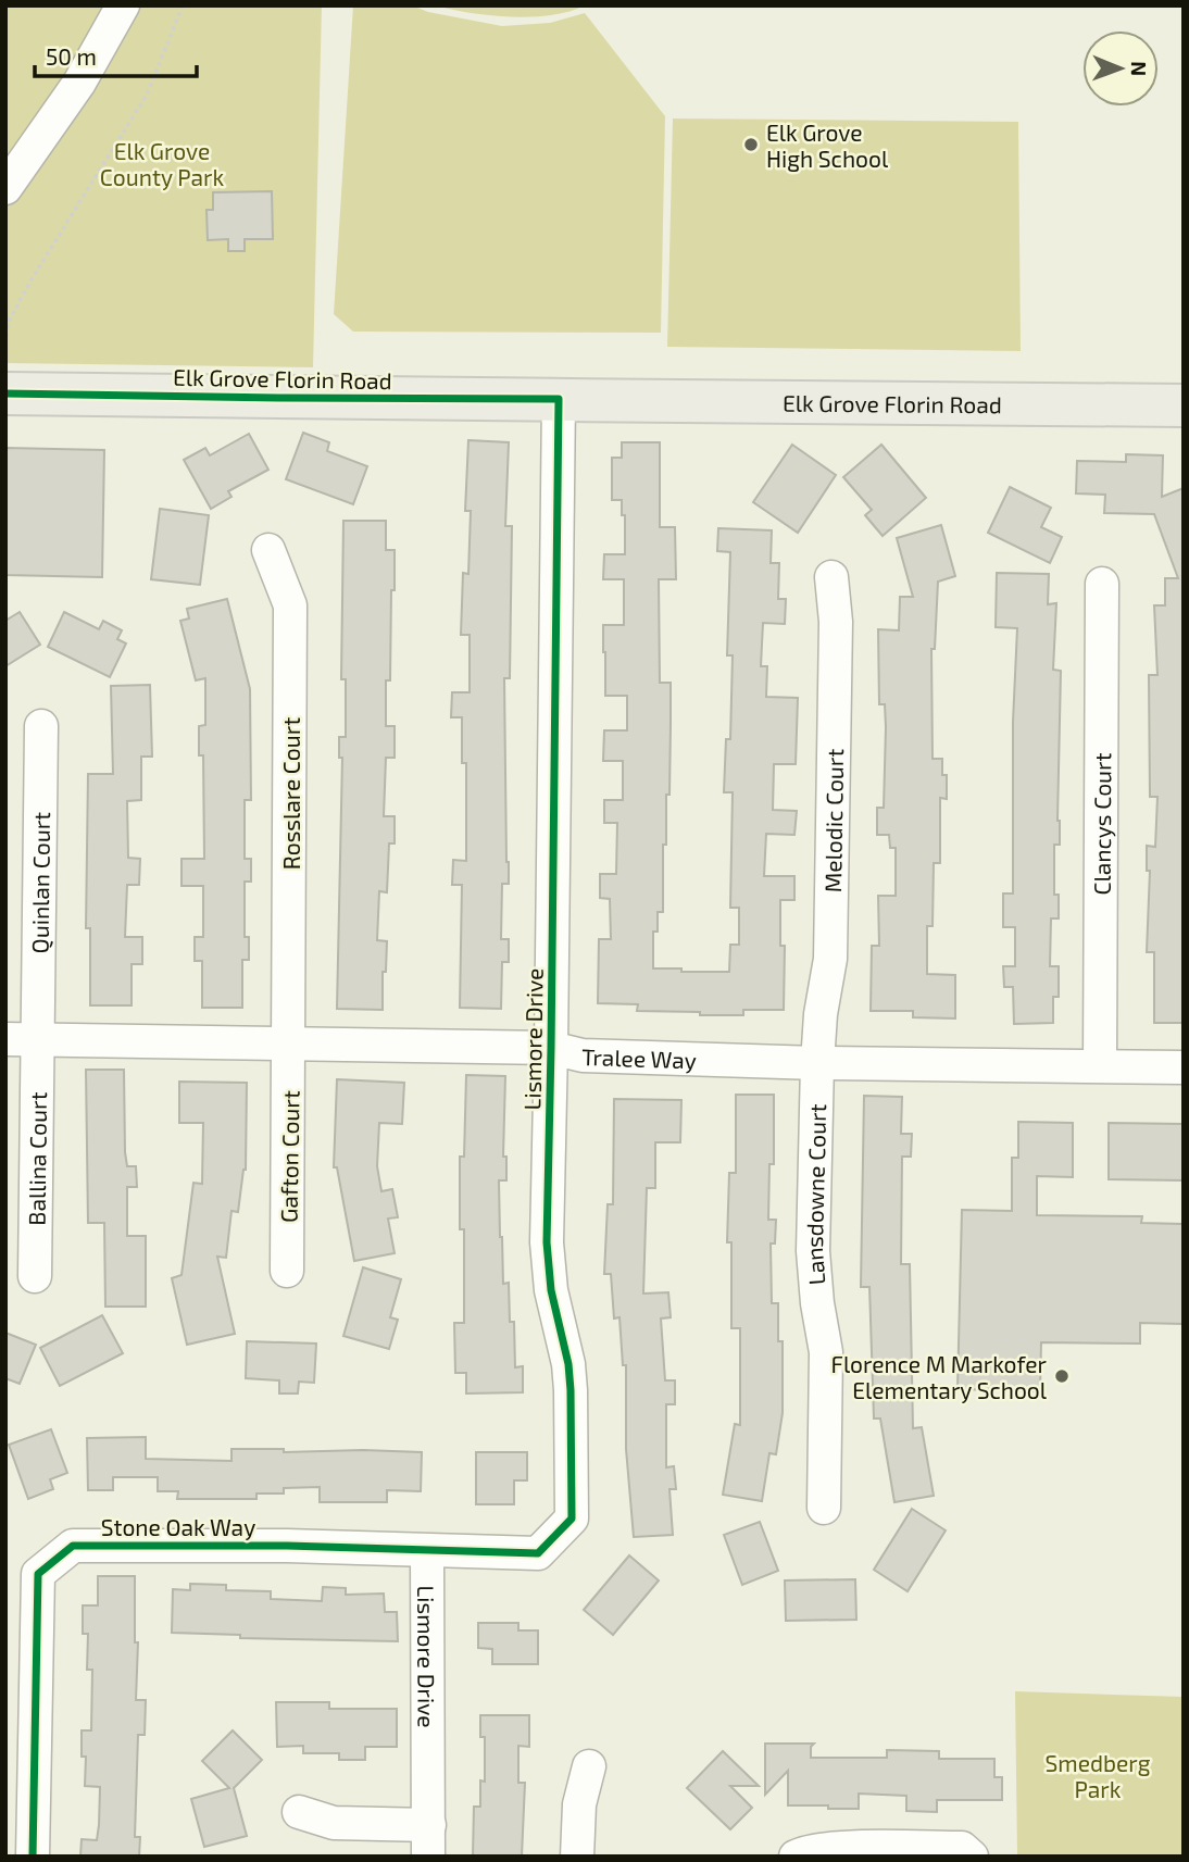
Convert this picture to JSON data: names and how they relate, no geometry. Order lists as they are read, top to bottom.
{
  "streets": {
    "main road": ["Elk Grove Florin Road"],
    "street": [
      "Rosslare Court",
      "Melodic Court",
      "Clancys Court",
      "Quinlan Court",
      "Lismore Drive",
      "Tralee Way",
      "Gafton Court",
      "Ballina Court",
      "Lansdowne Court",
      "Stone Oak Way"
    ]
  },
  "crossings": [
    ["Elk Grove Florin Road", "Lismore Drive"],
    ["Rosslare Court", "Tralee Way"],
    ["Rosslare Court", "Gafton Court"],
    ["Melodic Court", "Tralee Way"],
    ["Melodic Court", "Lansdowne Court"],
    ["Clancys Court", "Tralee Way"],
    ["Quinlan Court", "Tralee Way"],
    ["Quinlan Court", "Ballina Court"],
    ["Lismore Drive", "Tralee Way"],
    ["Lismore Drive", "Stone Oak Way"],
    ["Tralee Way", "Gafton Court"],
    ["Tralee Way", "Ballina Court"],
    ["Tralee Way", "Lansdowne Court"]
  ],
  "parks": ["Elk Grove County Park", "Smedberg Park"],
  "places": ["Elk Grove High School", "Florence M Markofer Elementary School"],
  "scale_bar": "50 m",
  "north": "right"
}
